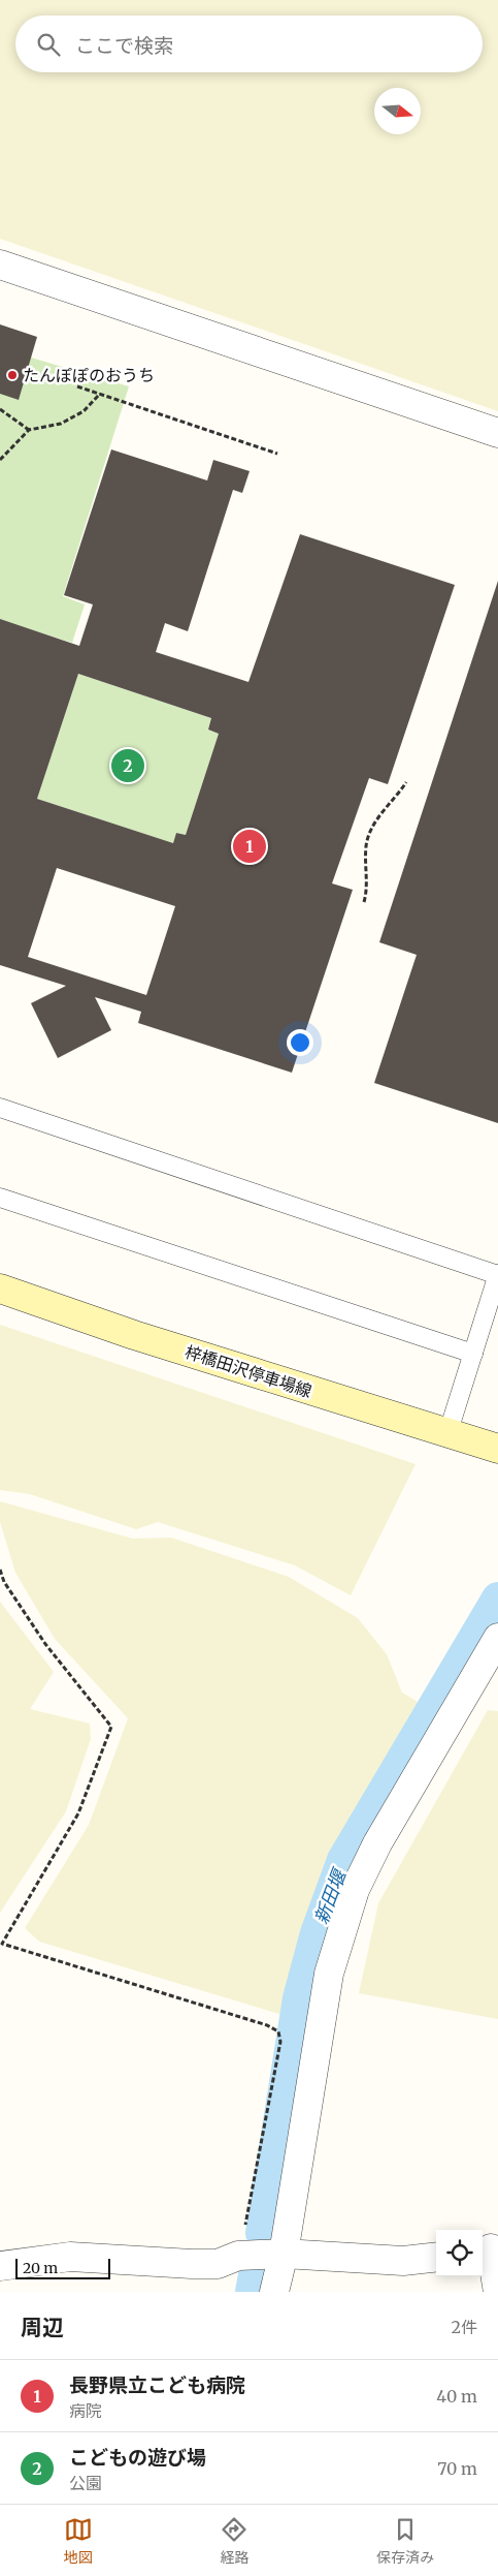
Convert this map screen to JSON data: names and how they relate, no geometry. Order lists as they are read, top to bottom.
{
  "streets": {
    "main road": ["梓橋田沢停車場線"]
  },
  "water": ["新田堰"],
  "places": ["たんぽぽのおうち"],
  "scale_bar": "20 m",
  "north": "right",
  "page": {
    "search": "ここで検索",
    "pins": ["2", "1"],
    "scale": "20 m",
    "heading": ["周辺", "2件"],
    "list": [
      {
        "mark": "1",
        "name": "長野県立こども病院",
        "note": "病院",
        "value": "40 m"
      },
      {
        "mark": "2",
        "name": "こどもの遊び場",
        "note": "公園",
        "value": "70 m"
      }
    ],
    "nav": ["地図", "経路", "保存済み"]
  }
}
